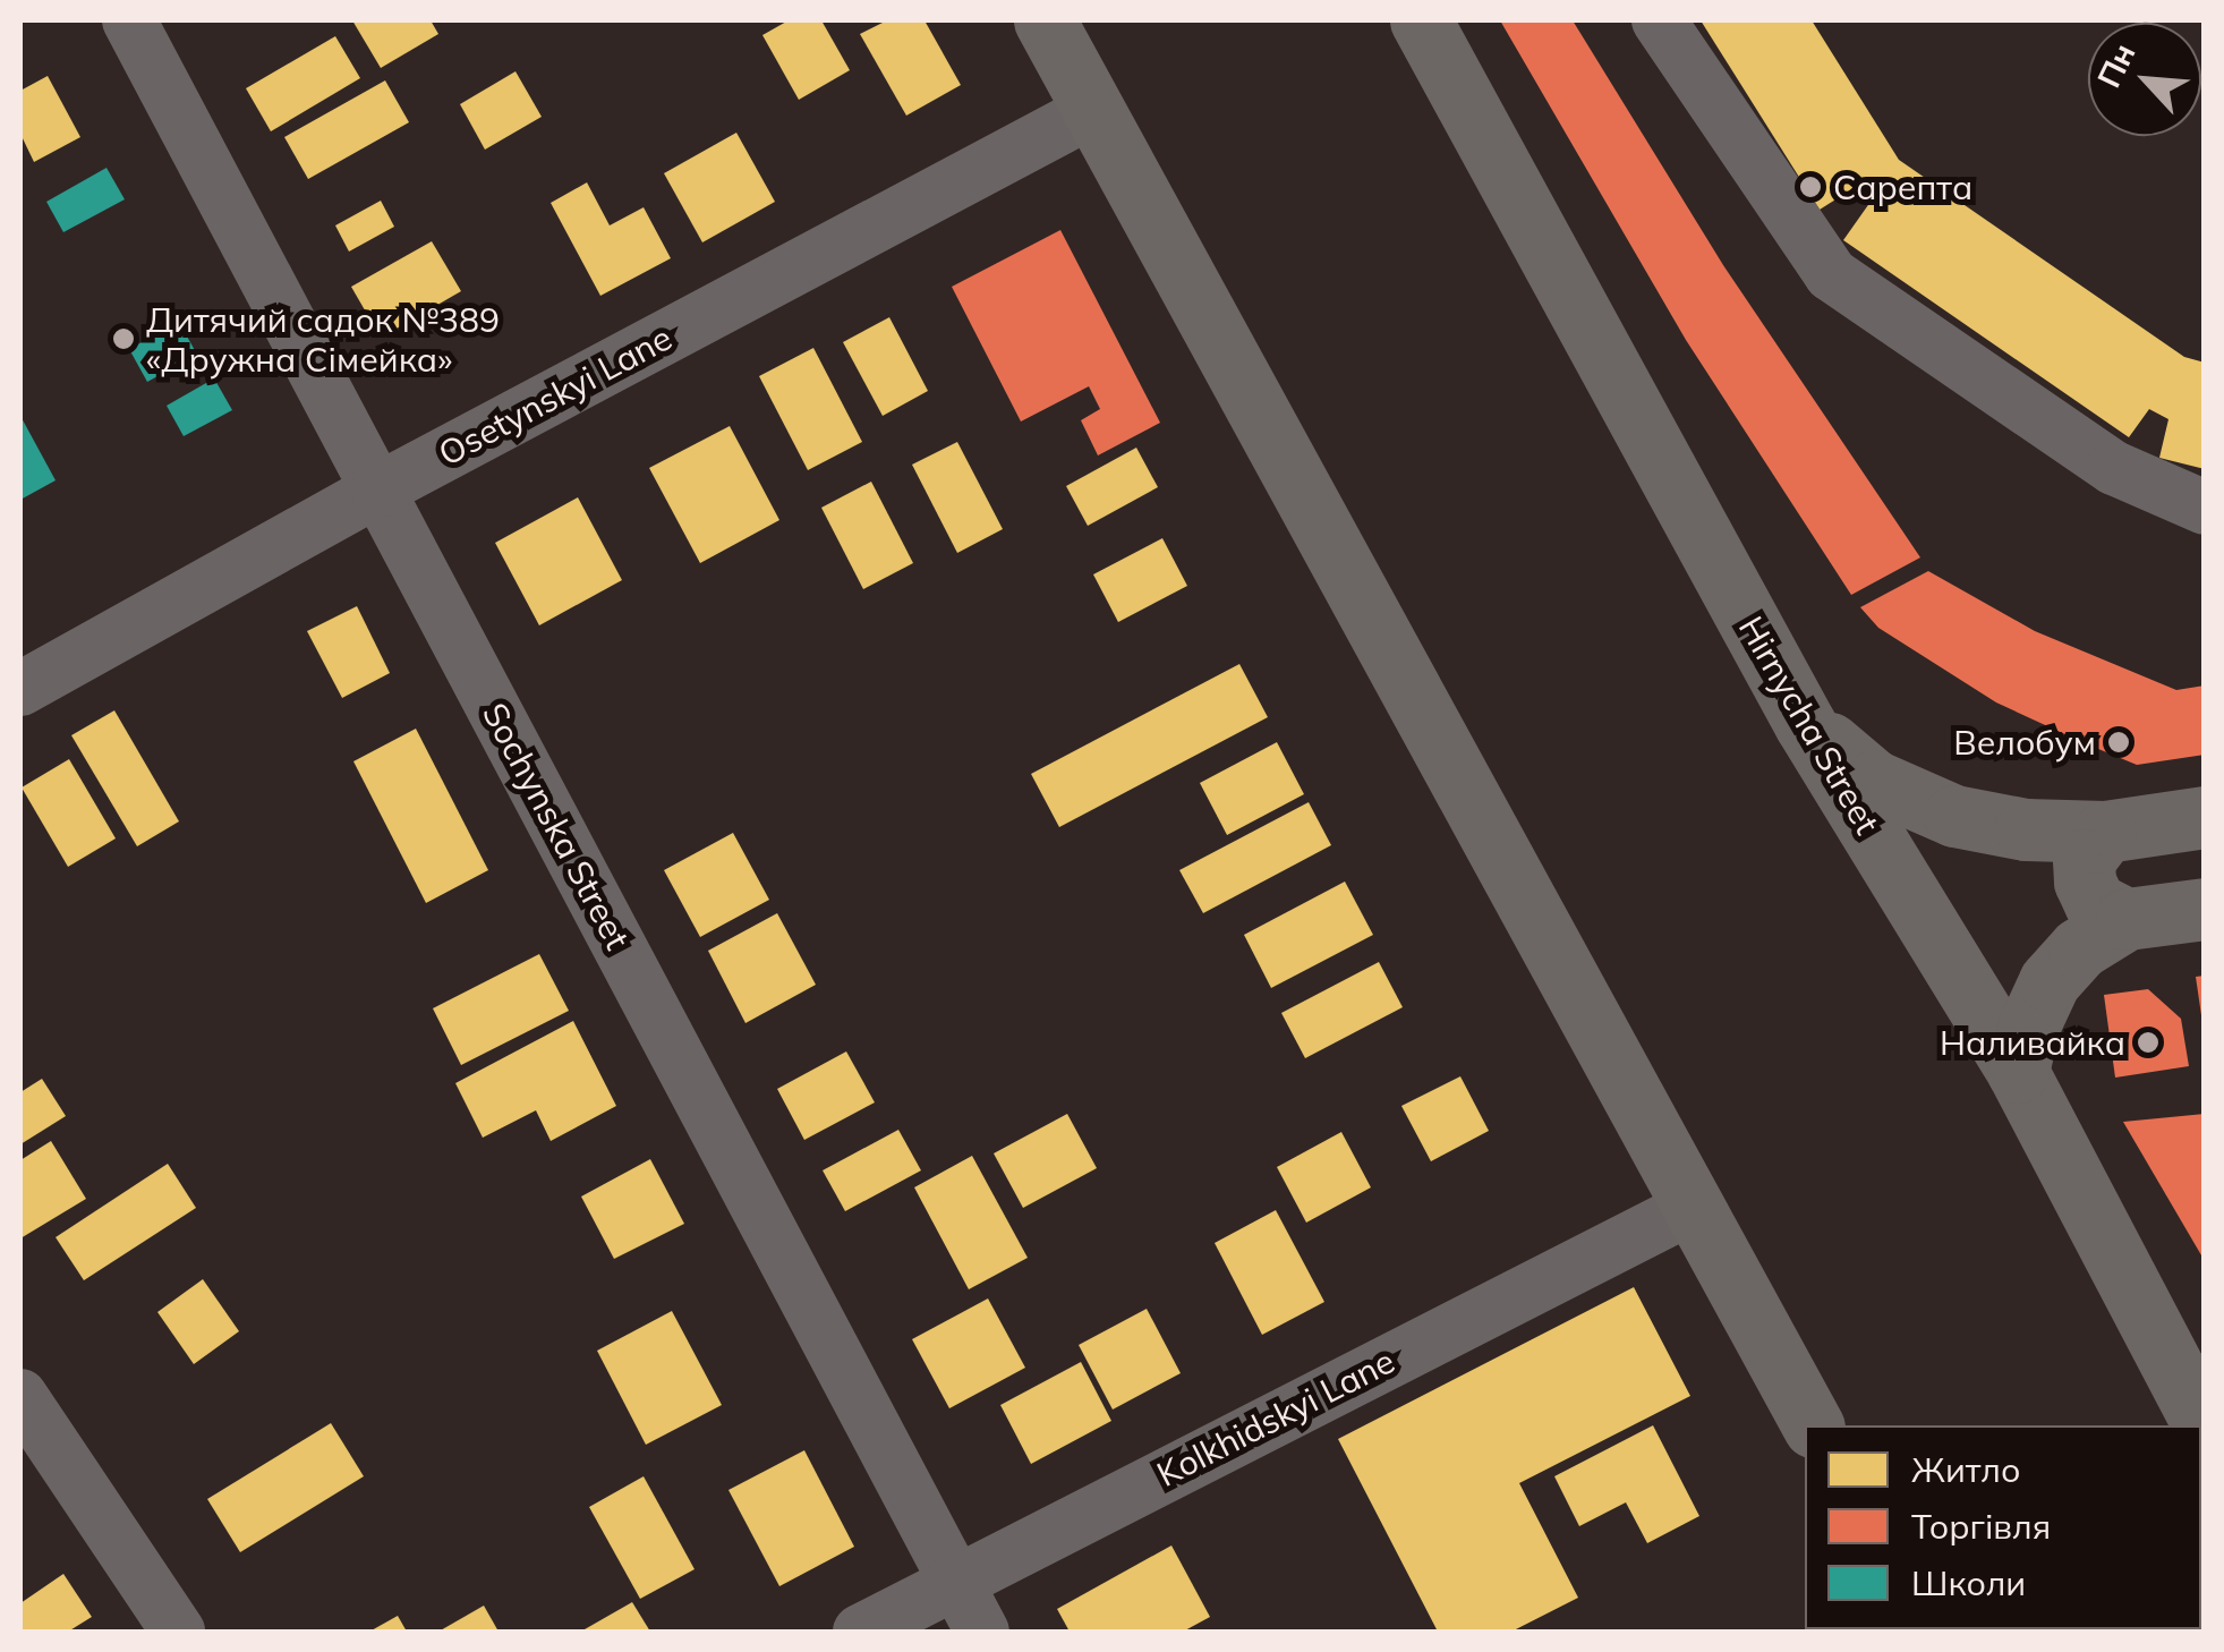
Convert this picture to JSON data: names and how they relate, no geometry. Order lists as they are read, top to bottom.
{
  "streets": {
    "main road": ["Hirnycha Street"],
    "street": ["Osetynskyi Lane", "Sochynska Street", "Kolkhidskyi Lane"]
  },
  "crossings": [
    ["Osetynskyi Lane", "Sochynska Street"],
    ["Sochynska Street", "Kolkhidskyi Lane"]
  ],
  "places": [
    "Сарепта",
    "Дитячий садок №389 «Дружна Сімейка»",
    "Велобум",
    "Наливайка"
  ],
  "legend": ["Житло", "Торгівля", "Школи"],
  "north": "top left"
}
